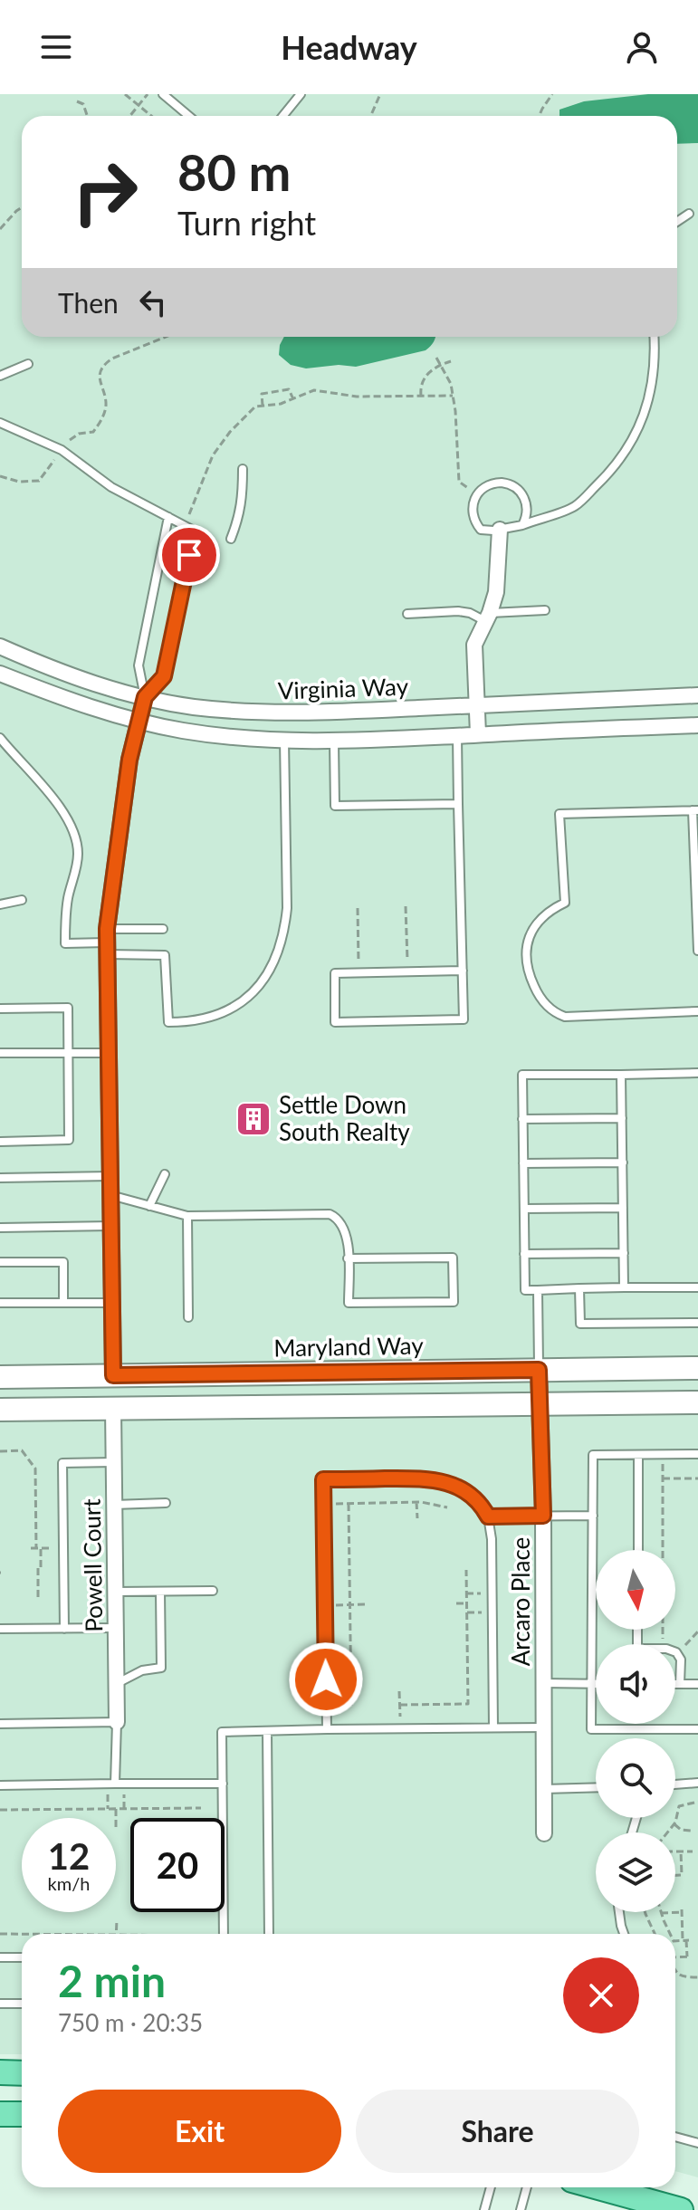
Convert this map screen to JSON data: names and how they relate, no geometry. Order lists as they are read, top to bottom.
{
  "streets": {
    "main road": ["Maryland Way"],
    "street": ["Virginia Way", "Powell Court", "Arcaro Place"]
  },
  "crossings": [
    ["Maryland Way", "Arcaro Place"]
  ],
  "places": {
    "building": ["Settle Down South Realty"]
  },
  "north": "bottom",
  "page": {
    "header": "Headway",
    "turn": ["80 m", "Turn right"],
    "then": "Then",
    "speed": "12 km/h",
    "limit": "20",
    "heading": ["2 min", "750 m · 20:35"],
    "buttons": ["Exit", "Share"]
  }
}
